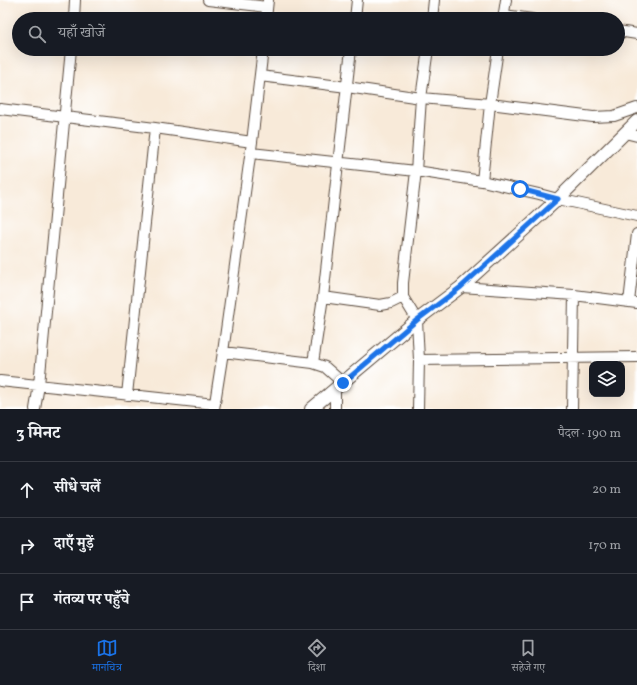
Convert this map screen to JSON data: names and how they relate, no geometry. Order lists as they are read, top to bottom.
{
  "page": {
    "search": "यहाँ खोजें",
    "heading": ["3 मिनट", "पैदल · 190 m"],
    "list": [
      ["सीधे चलें", "20 m"],
      ["दाएँ मुड़ें", "170 m"],
      "गंतव्य पर पहुँचे"
    ],
    "nav": ["मानचित्र", "दिशा", "सहेजे गए"]
  }
}
